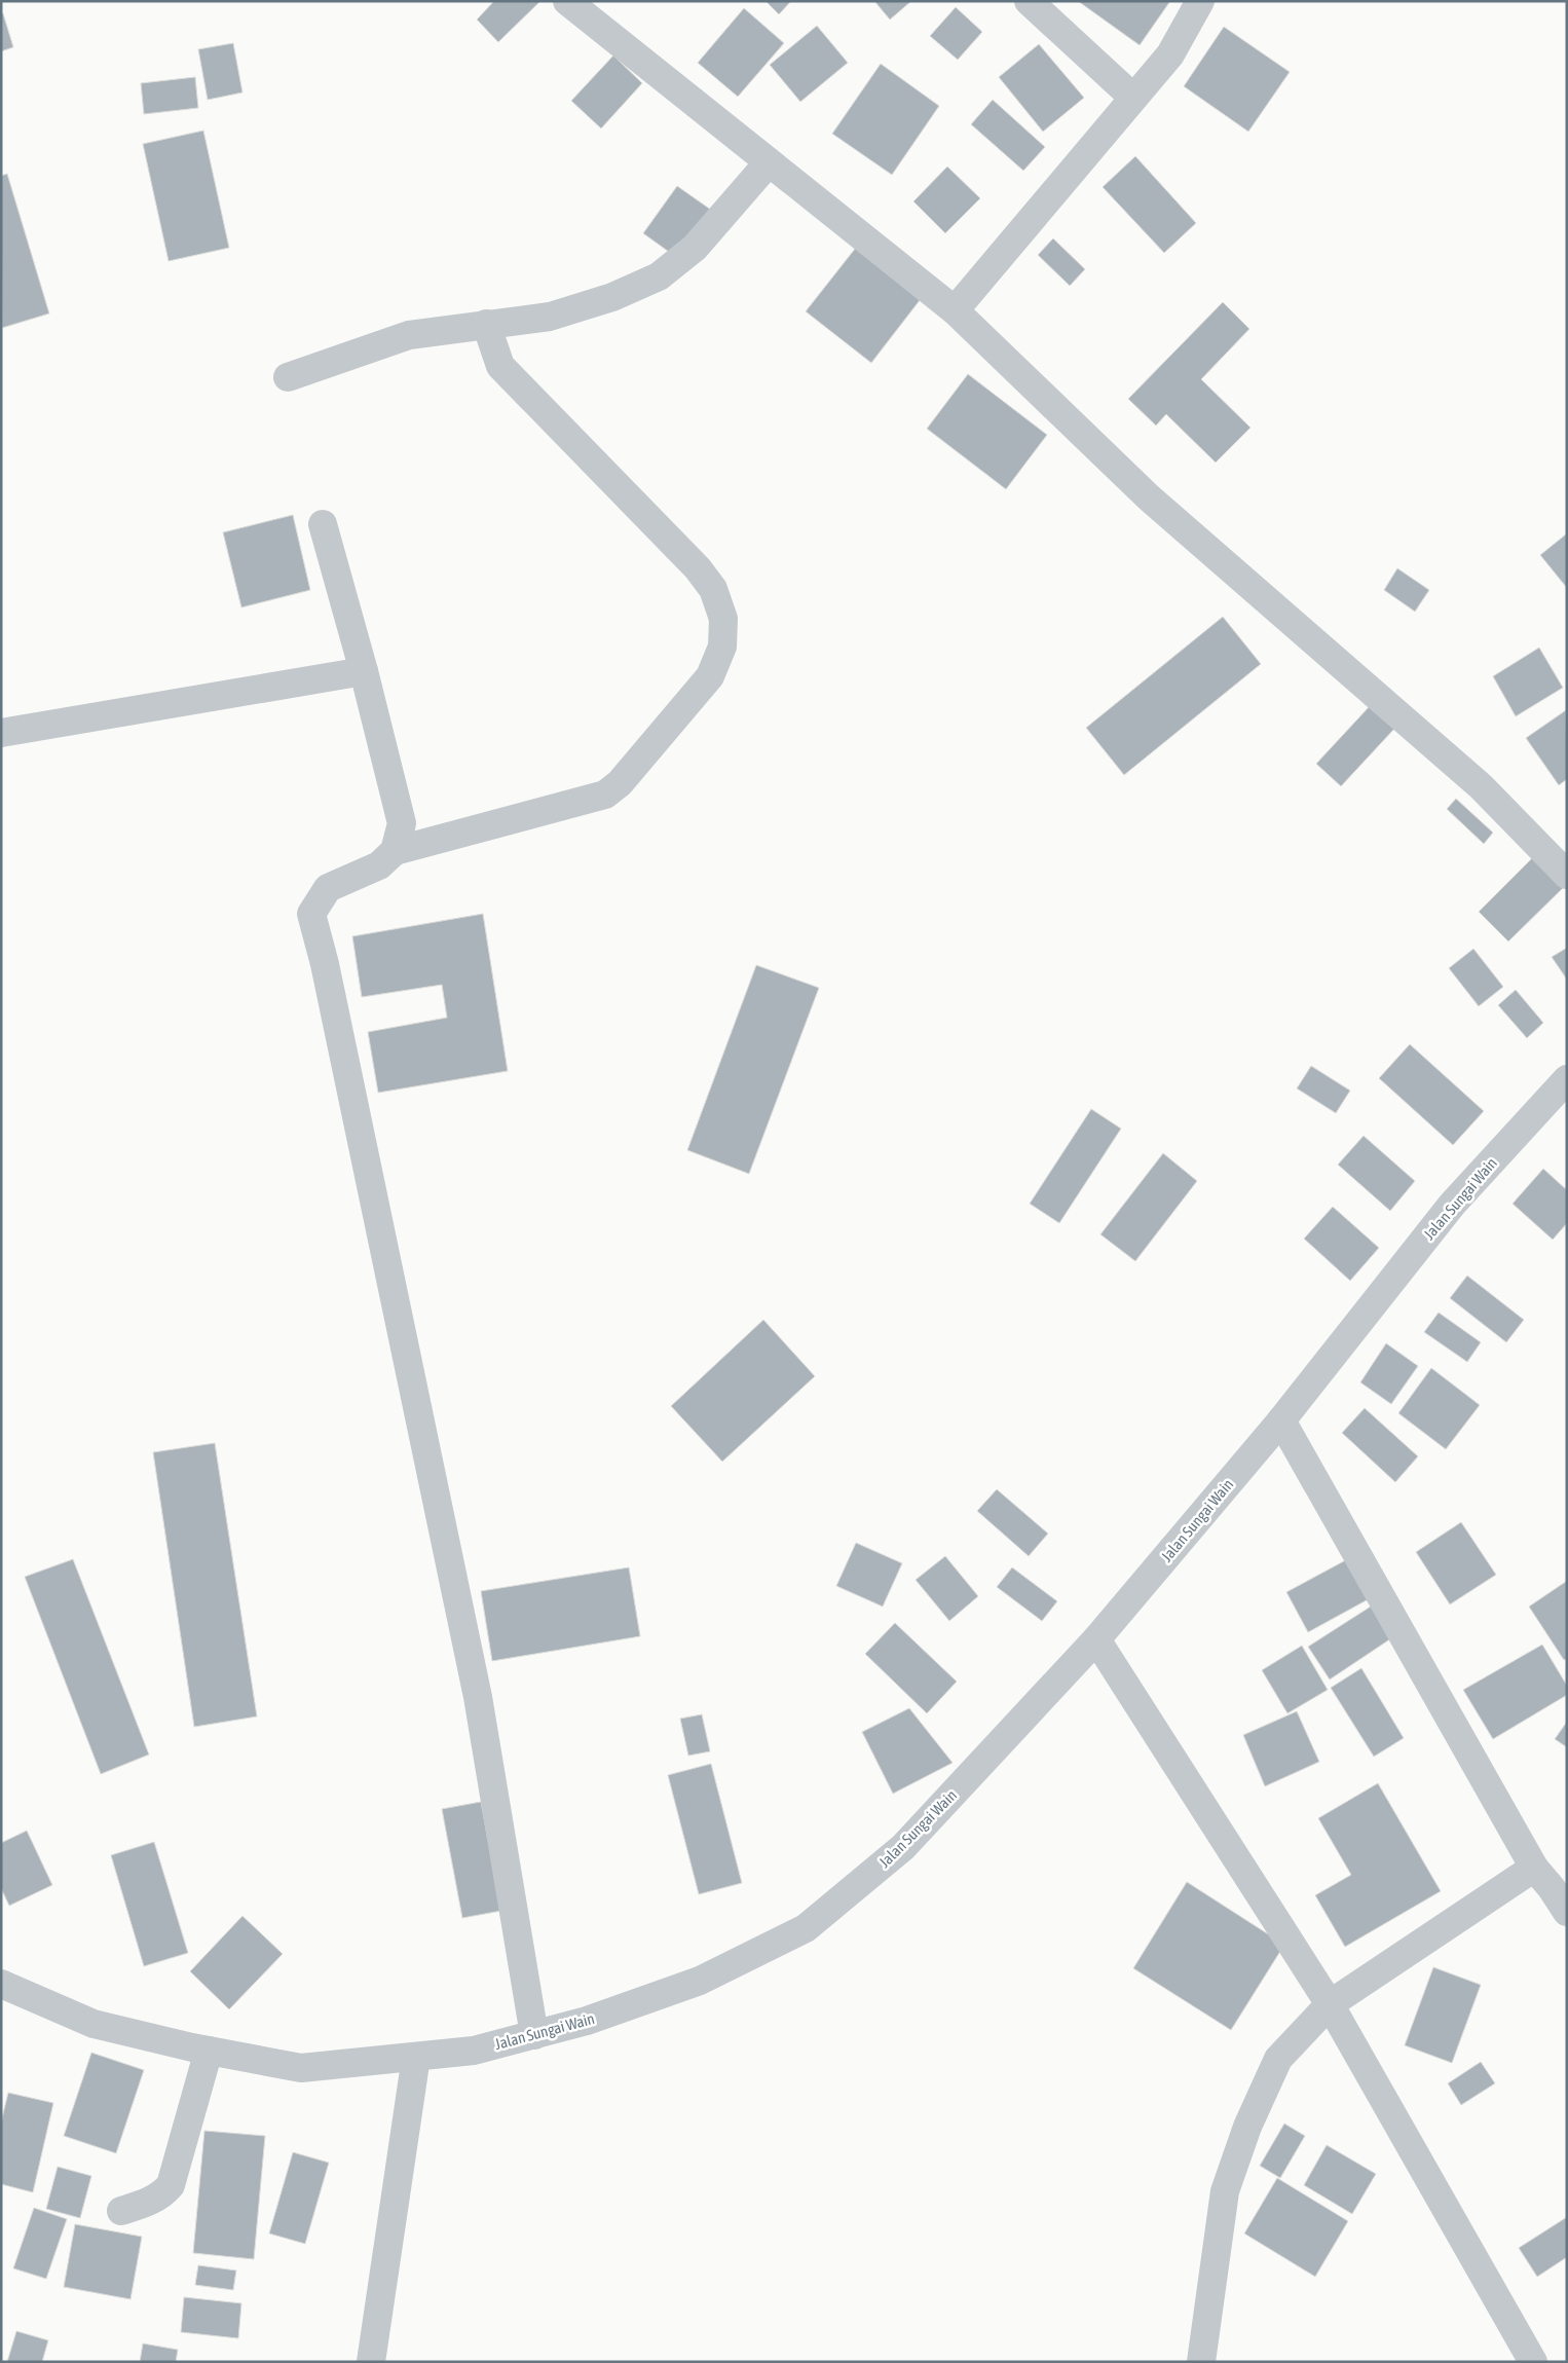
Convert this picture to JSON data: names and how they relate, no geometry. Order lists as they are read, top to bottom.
{
  "streets": {
    "street": ["Jalan Sungai Wain"]
  }
}
